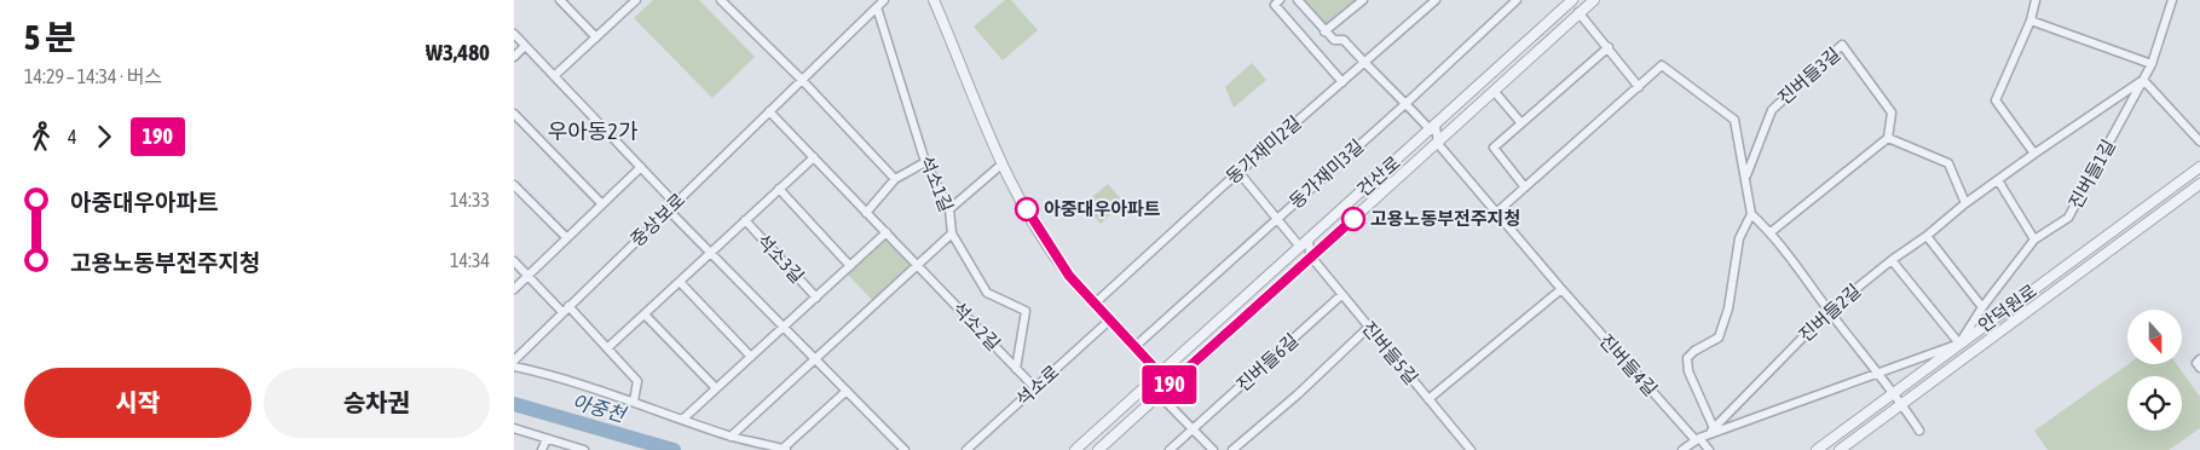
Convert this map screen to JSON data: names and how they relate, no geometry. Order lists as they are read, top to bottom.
{
  "streets": {
    "street": [
      "진버들3길",
      "동가재미2길",
      "동가재미3길",
      "진버들1길",
      "건산로",
      "석소1길",
      "중상보로",
      "석소3길",
      "안덕원로",
      "진버들2길",
      "석소2길",
      "진버들5길",
      "진버들6길",
      "진버들4길",
      "석소로"
    ]
  },
  "crossings": [
    ["진버들1길", "안덕원로"],
    ["진버들1길", "진버들2길"],
    ["건산로", "진버들5길"],
    ["건산로", "진버들4길"],
    ["석소1길", "중상보로"],
    ["석소1길", "석소2길"],
    ["중상보로", "석소2길"],
    ["진버들2길", "진버들4길"],
    ["석소2길", "석소로"],
    ["진버들5길", "진버들6길"]
  ],
  "districts": ["우아동2가"],
  "water": ["아중천"],
  "places": ["아중대우아파트", "고용노동부전주지청"],
  "lines": ["bus line 190"],
  "north": "bottom",
  "page": {
    "heading": ["5 분", "14:29 – 14:34 · 버스", "₩3,480"],
    "on_map": "190",
    "legs": ["4", "190"],
    "list": [
      {
        "name": "아중대우아파트",
        "value": "14:33"
      },
      {
        "name": "고용노동부전주지청",
        "value": "14:34"
      }
    ],
    "buttons": ["시작", "승차권"]
  }
}
